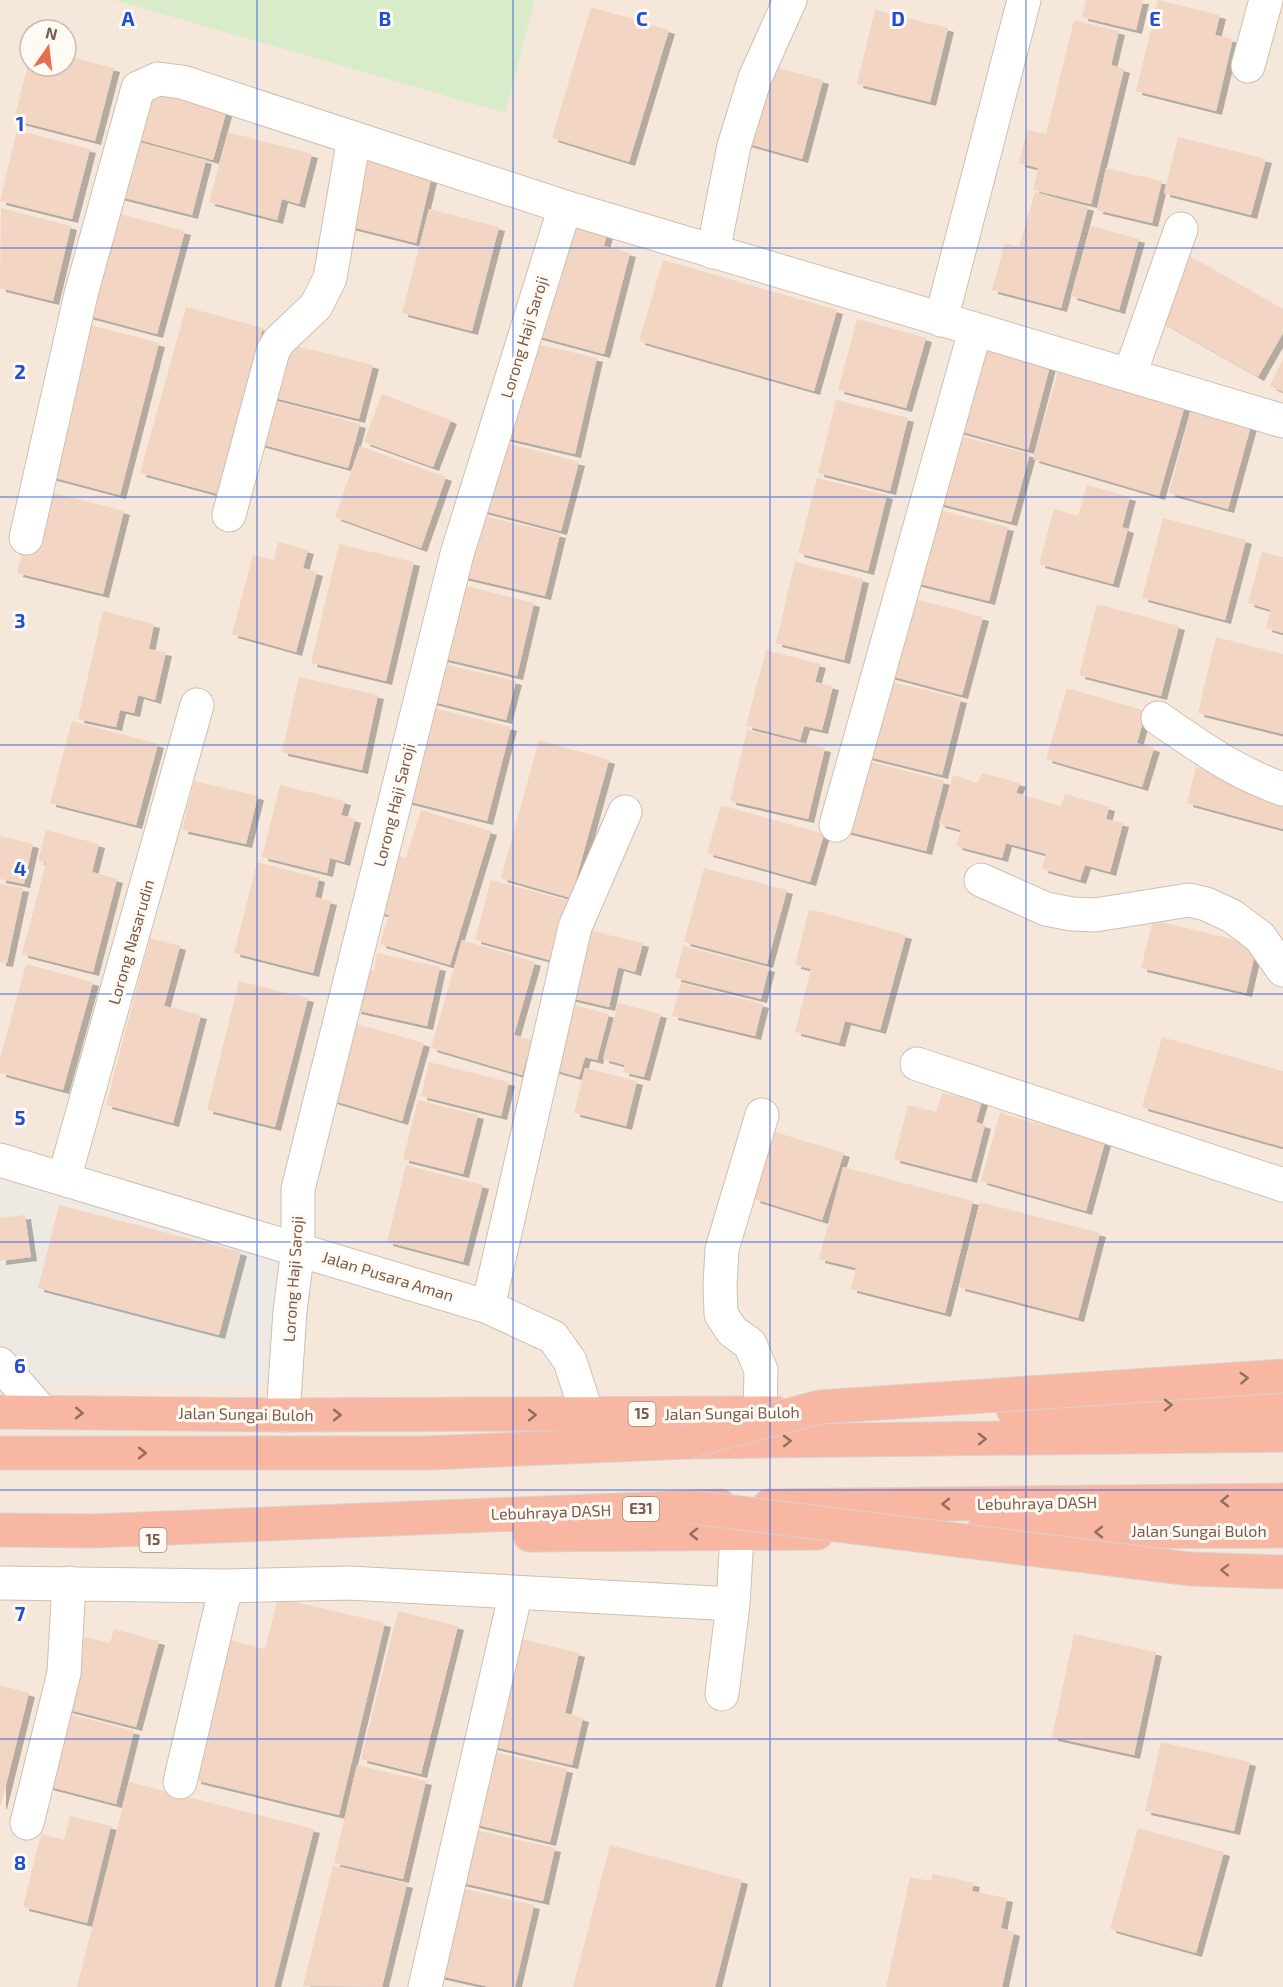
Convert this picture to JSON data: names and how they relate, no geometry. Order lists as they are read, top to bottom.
{
  "streets": {
    "highway": [
      "Jalan Sungai Buloh",
      "15",
      "Lebuhraya DASH",
      "E31"
    ],
    "street": ["Lorong Haji Saroji", "Lorong Nasarudin", "Jalan Pusara Aman"]
  },
  "crossings": [
    ["Lorong Haji Saroji", "Jalan Pusara Aman"],
    ["Lorong Haji Saroji", "Jalan Sungai Buloh"],
    ["Lorong Nasarudin", "Jalan Pusara Aman"],
    ["Jalan Pusara Aman", "Jalan Sungai Buloh"]
  ],
  "north": "top",
  "grid": {
    "columns": [
      "A",
      "B",
      "C",
      "D",
      "E"
    ],
    "rows": [
      "1",
      "2",
      "3",
      "4",
      "5",
      "6",
      "7",
      "8"
    ]
  }
}
